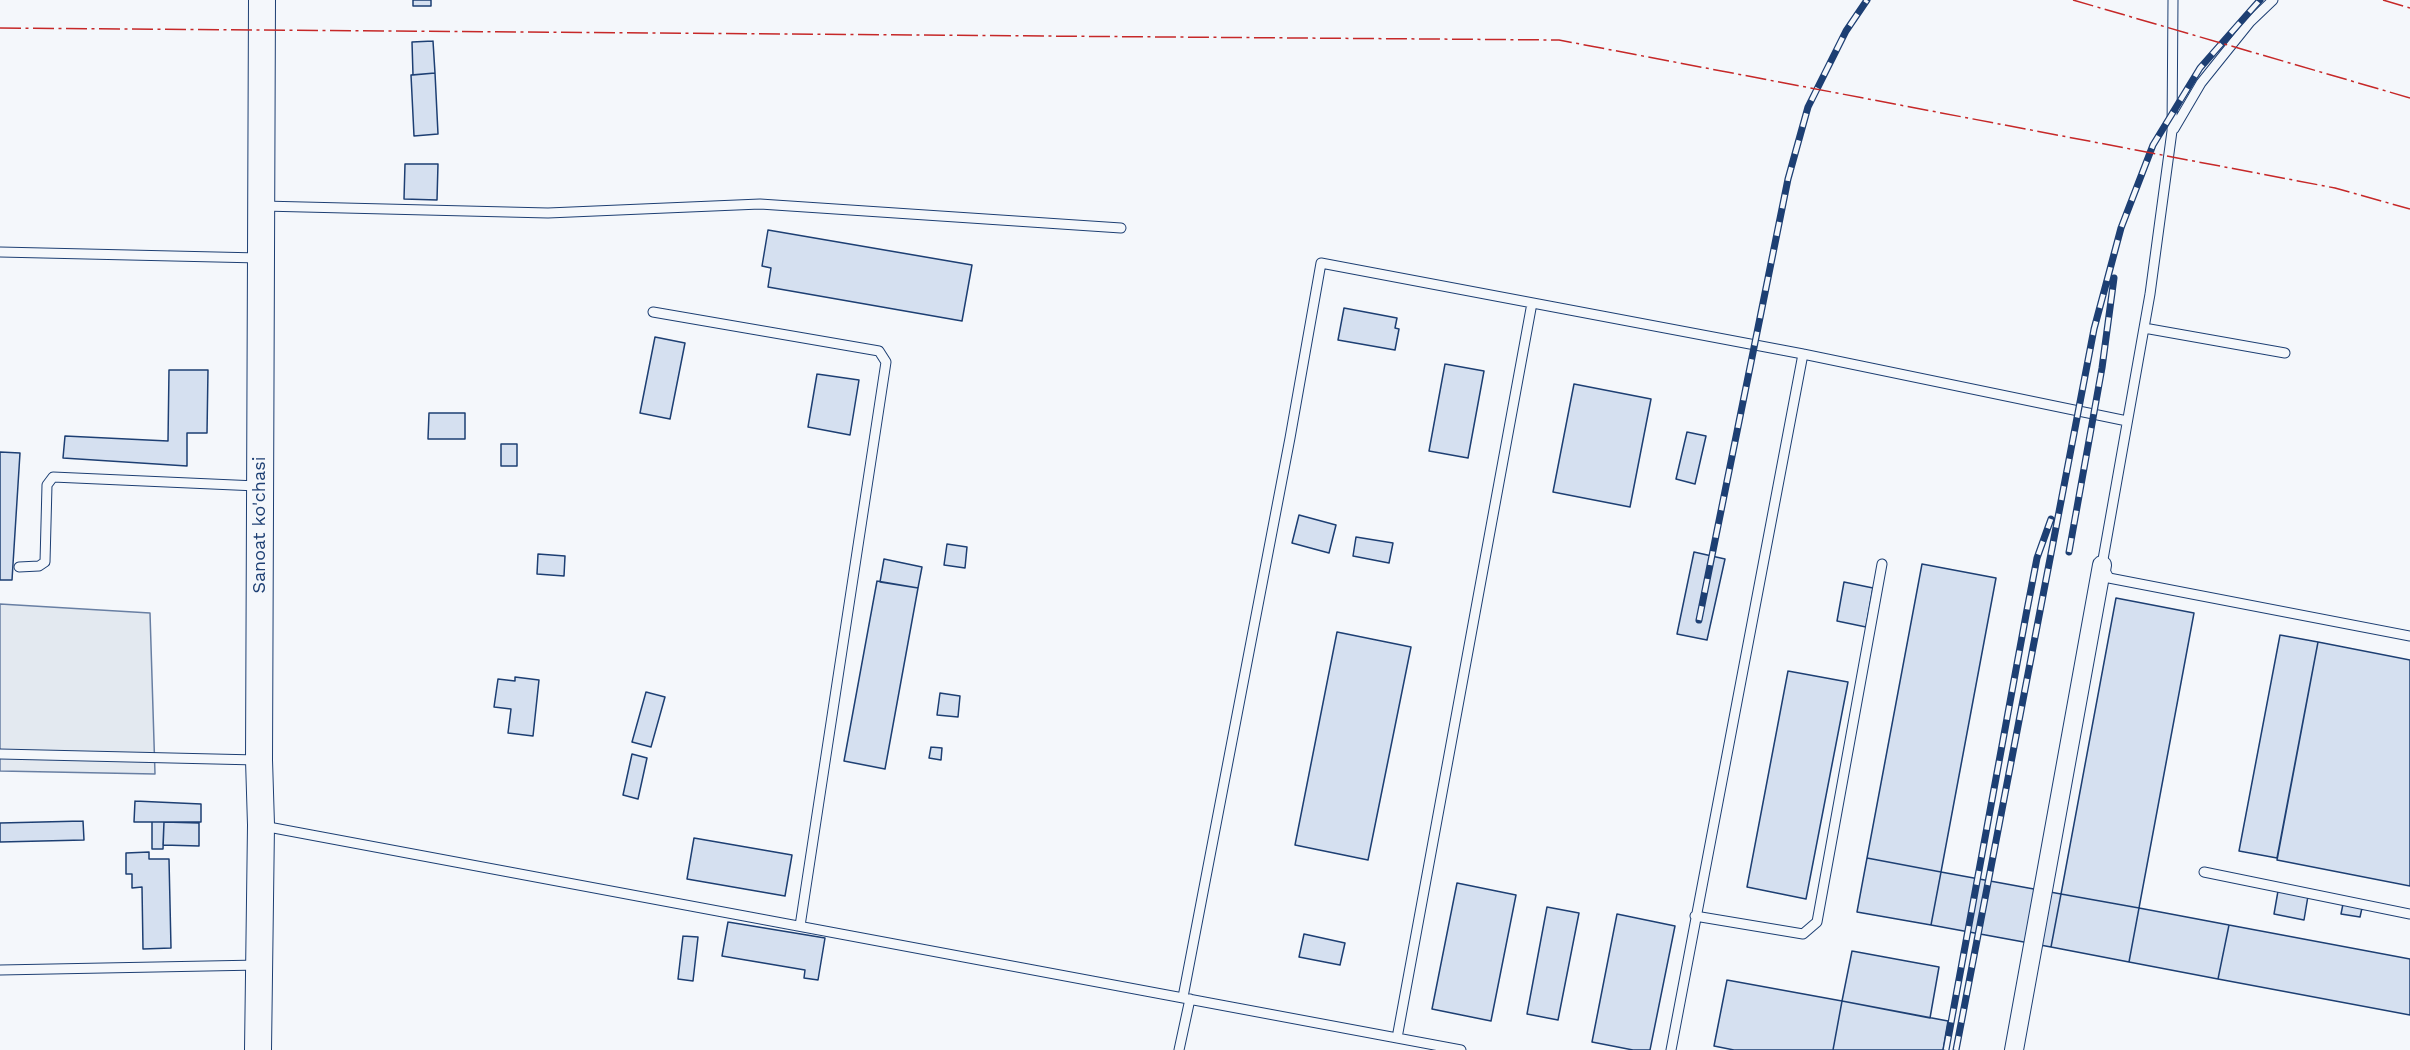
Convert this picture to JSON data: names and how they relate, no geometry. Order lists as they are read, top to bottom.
{
  "streets": {
    "main road": ["Sanoat ko'chasi"]
  }
}
